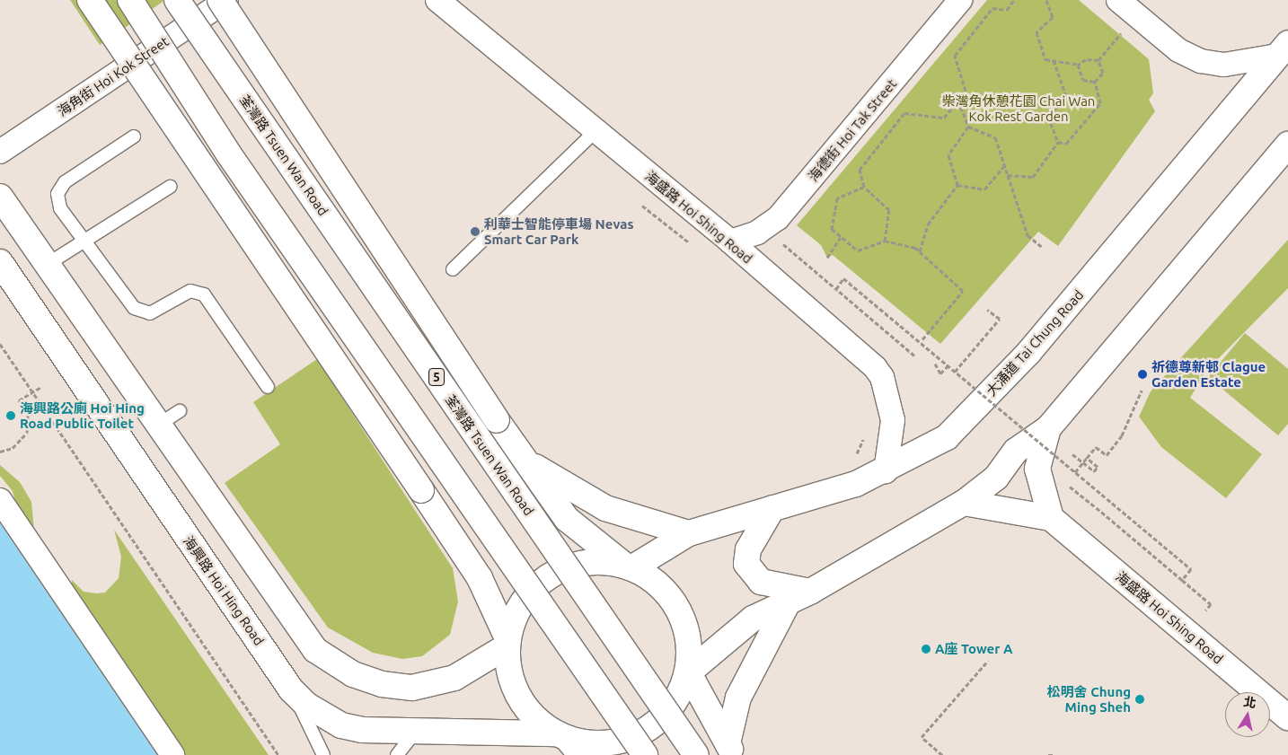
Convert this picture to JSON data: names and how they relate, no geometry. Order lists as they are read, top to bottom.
{
  "streets": {
    "main road": [
      "荃灣路 Tsuen Wan Road",
      "海盛路 Hoi Shing Road",
      "大涌道 Tai Chung Road",
      "5",
      "海興路 Hoi Hing Road"
    ],
    "street": ["海角街 Hoi Kok Street", "海德街 Hoi Tak Street"]
  },
  "crossings": [
    ["海德街 Hoi Tak Street", "海盛路 Hoi Shing Road"],
    ["海盛路 Hoi Shing Road", "大涌道 Tai Chung Road"]
  ],
  "parks": ["柴灣角休憩花園 Chai Wan Kok Rest Garden"],
  "places": [
    "利華士智能停車場 Nevas Smart Car Park",
    "祈德尊新邨 Clague Garden Estate",
    "海興路公廁 Hoi Hing Road Public Toilet",
    "A座 Tower A",
    "松明舍 Chung Ming Sheh"
  ],
  "north": "top"
}
